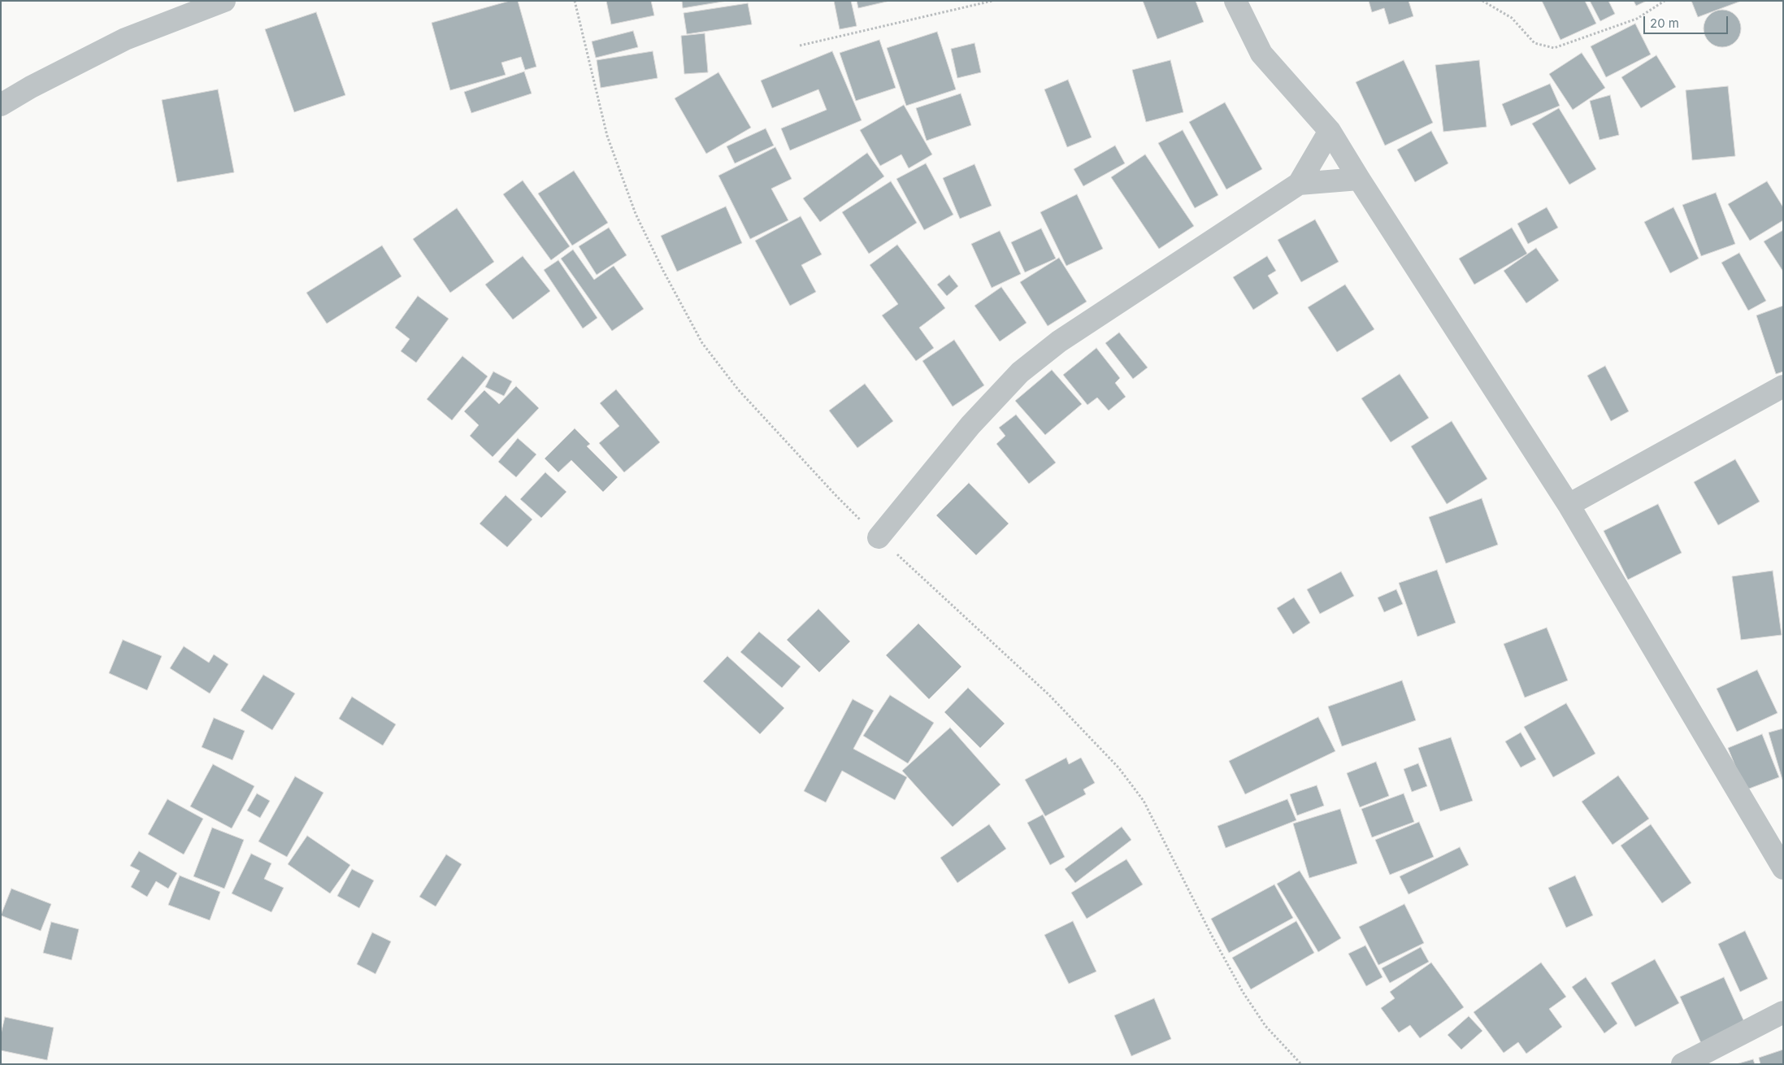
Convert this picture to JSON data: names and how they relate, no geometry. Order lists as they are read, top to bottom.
{
  "scale_bar": "20 m"
}
